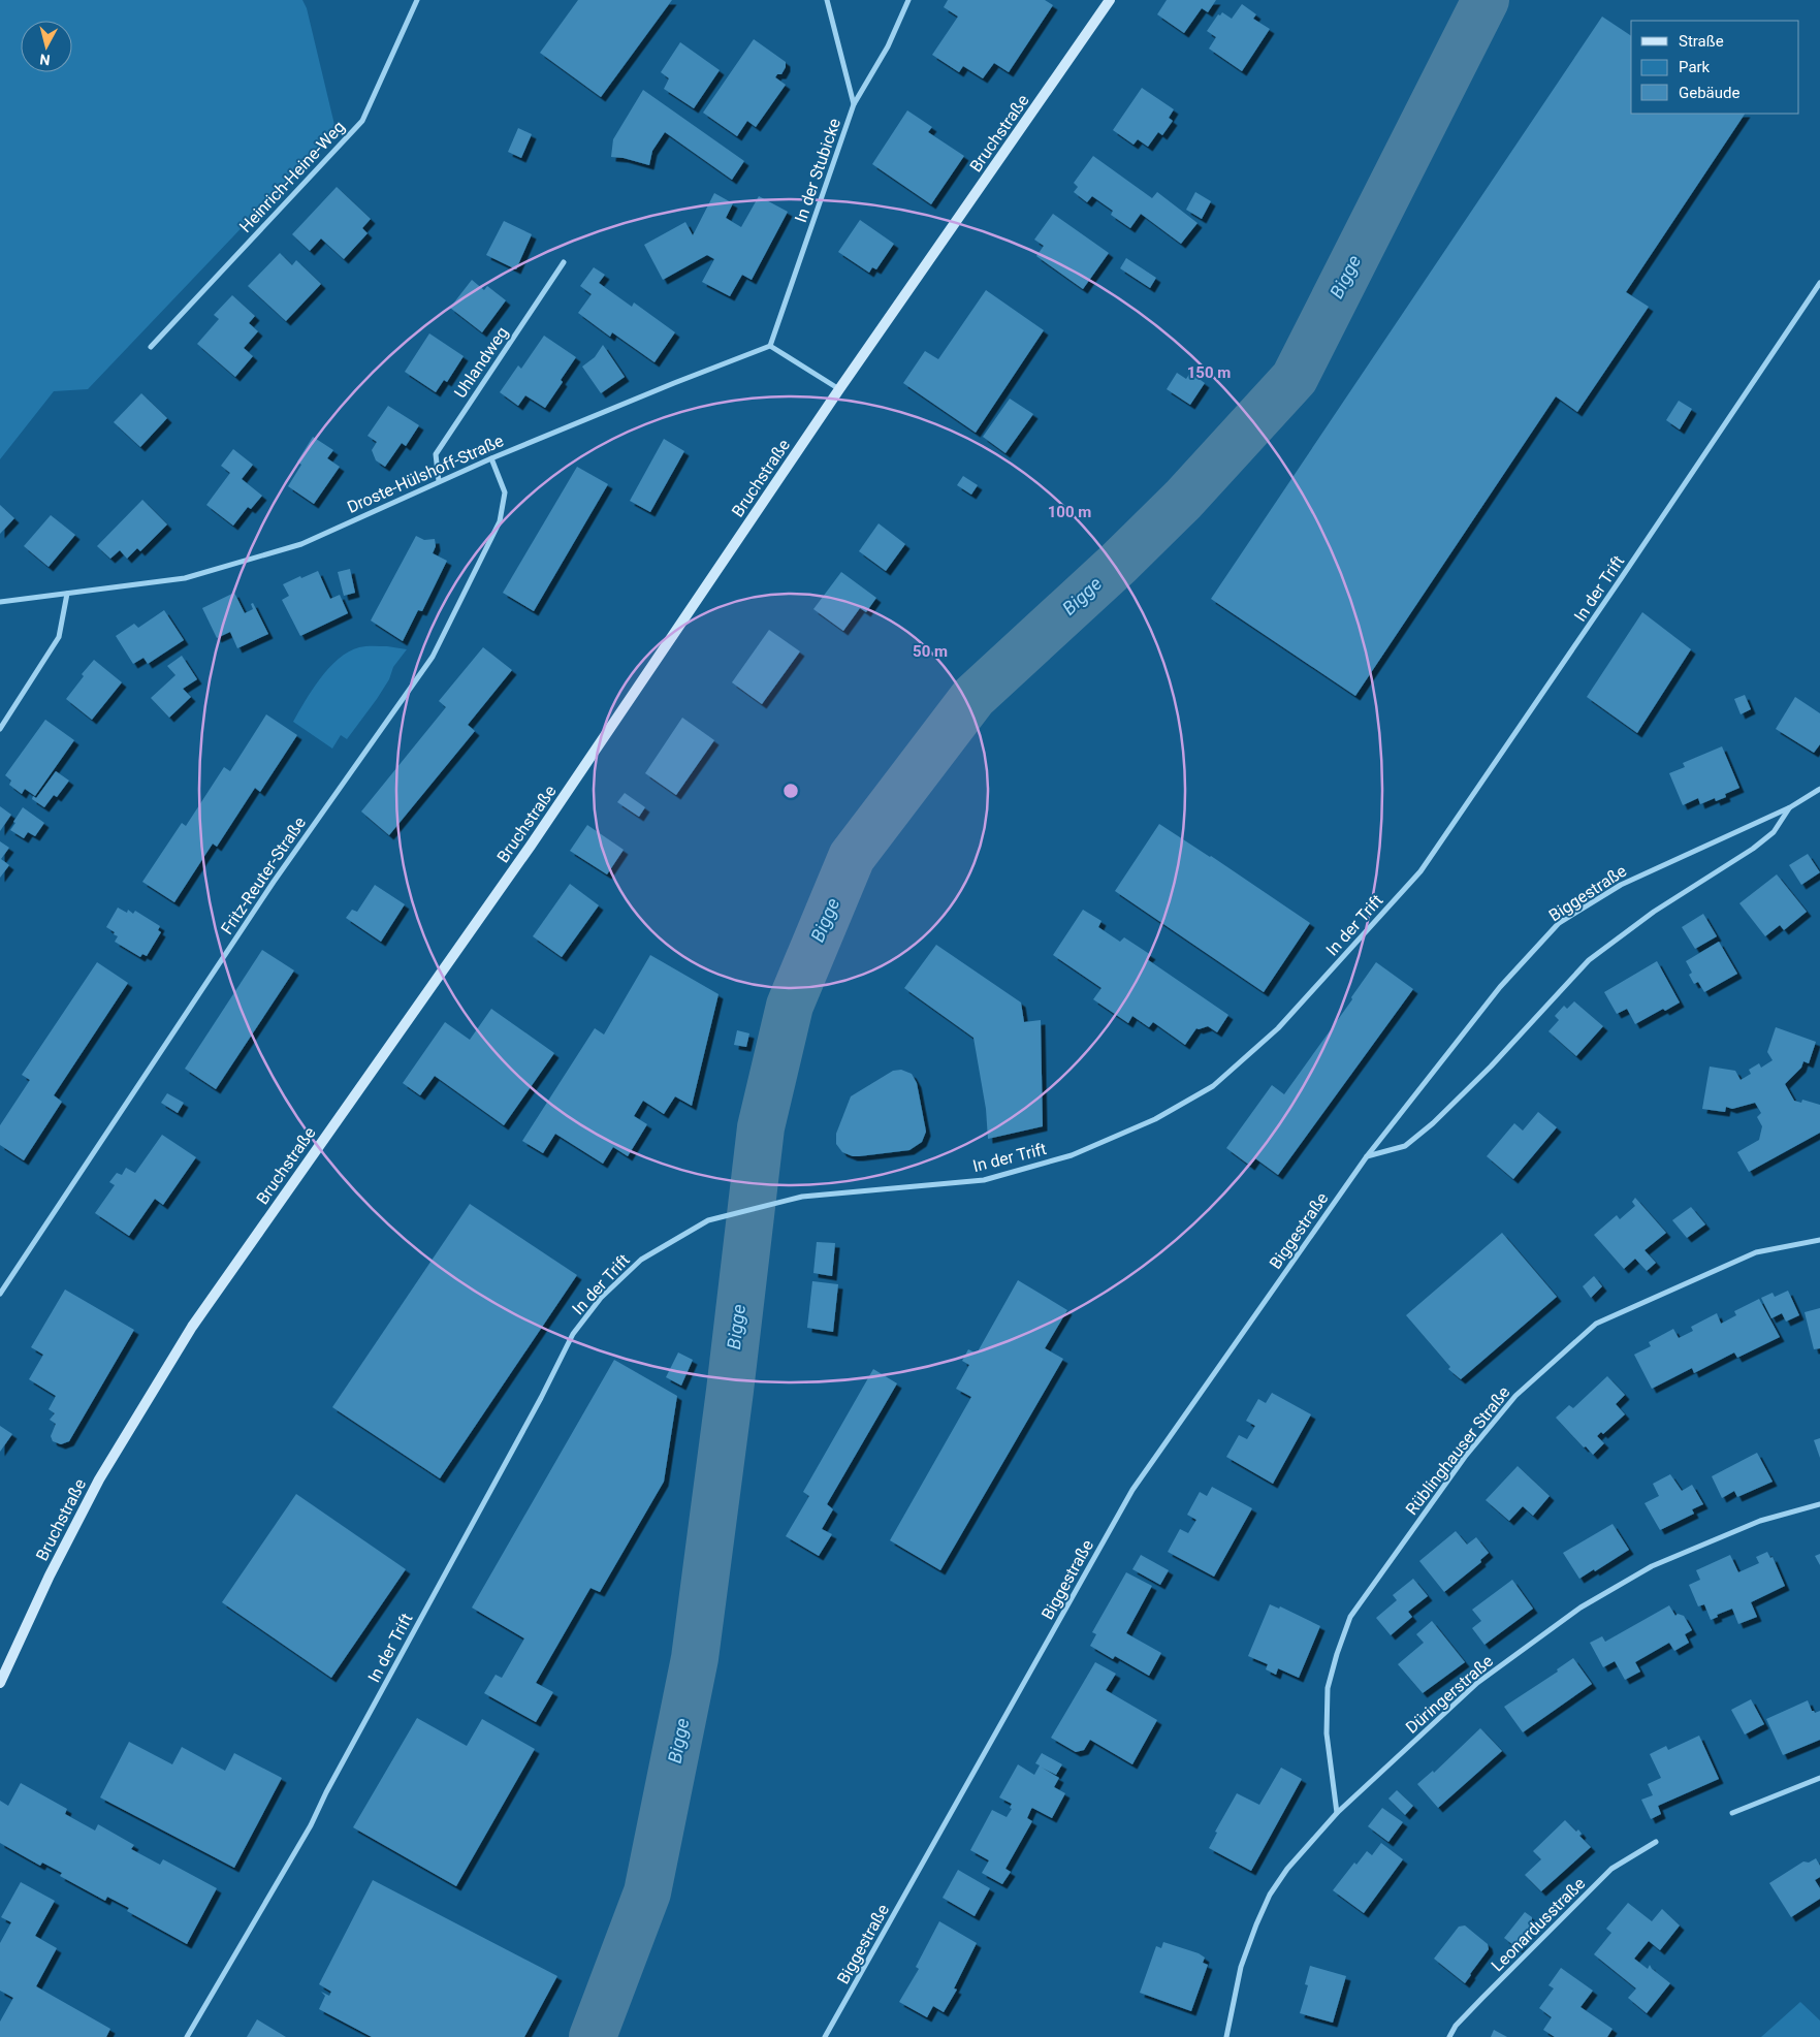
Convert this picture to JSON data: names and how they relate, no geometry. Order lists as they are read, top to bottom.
{
  "streets": {
    "main road": ["Bruchstraße"],
    "street": [
      "In der Stubicke",
      "Heinrich-Heine-Weg",
      "Uhlandweg",
      "Droste-Hülshoff-Straße",
      "In der Trift",
      "Fritz-Reuter-Straße",
      "Biggestraße",
      "Rüblinghauser Straße",
      "Düringerstraße",
      "Leonardusstraße"
    ]
  },
  "crossings": [
    ["In der Stubicke", "Droste-Hülshoff-Straße"],
    ["Uhlandweg", "Droste-Hülshoff-Straße"],
    ["Droste-Hülshoff-Straße", "Fritz-Reuter-Straße"],
    ["Rüblinghauser Straße", "Düringerstraße"]
  ],
  "water": ["Bigge"],
  "legend": ["Straße", "Park", "Gebäude"],
  "north": "bottom",
  "rings": ["150 m", "100 m", "50 m"]
}
